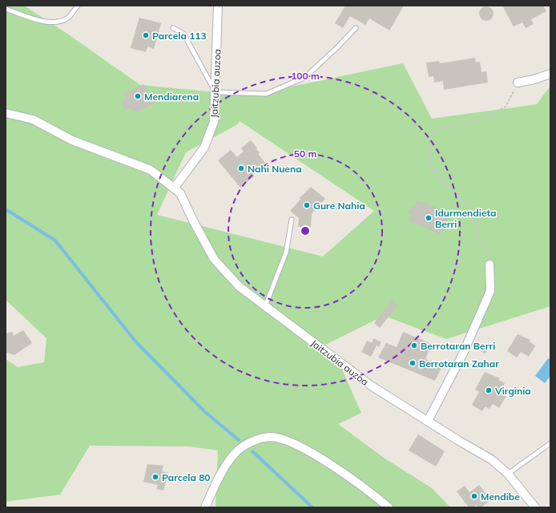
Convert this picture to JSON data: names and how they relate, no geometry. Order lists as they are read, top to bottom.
{
  "streets": {
    "street": ["Jaitzubia auzoa"]
  },
  "places": [
    "Parcela 113",
    "Mendiarena",
    "Nahi Nuena",
    "Gure Nahia",
    "Idurmendieta Berri",
    "Berrotaran Berri",
    "Berrotaran Zahar",
    "Virginia",
    "Parcela 80",
    "Mendibe"
  ],
  "rings": ["100 m", "50 m"]
}
